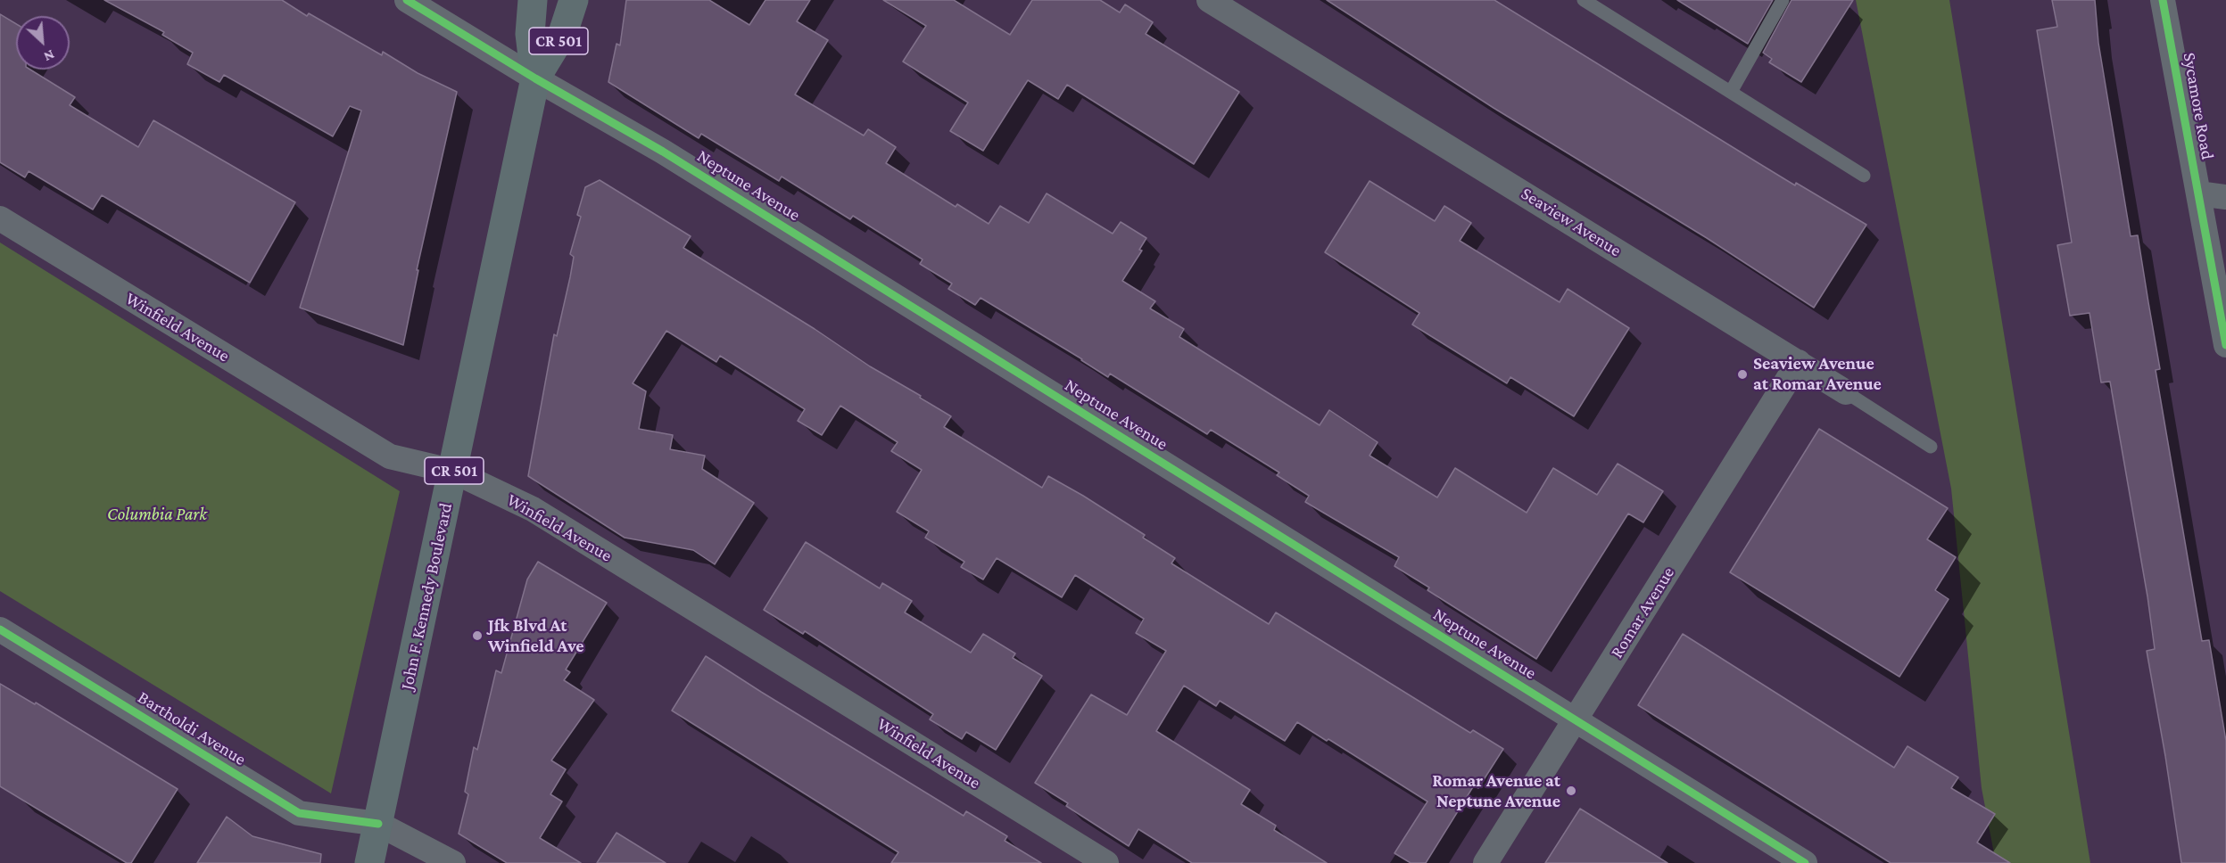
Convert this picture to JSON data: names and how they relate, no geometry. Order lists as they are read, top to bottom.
{
  "streets": {
    "main road": ["CR 501", "John F. Kennedy Boulevard"],
    "street": [
      "Sycamore Road",
      "Neptune Avenue",
      "Seaview Avenue",
      "Winfield Avenue",
      "Romar Avenue",
      "Bartholdi Avenue"
    ]
  },
  "crossings": [
    ["Neptune Avenue", "John F. Kennedy Boulevard"],
    ["Neptune Avenue", "Romar Avenue"],
    ["Seaview Avenue", "Romar Avenue"],
    ["Winfield Avenue", "John F. Kennedy Boulevard"],
    ["John F. Kennedy Boulevard", "Bartholdi Avenue"]
  ],
  "parks": ["Columbia Park"],
  "places": ["Seaview Avenue at Romar Avenue", "Jfk Blvd At Winfield Ave", "Romar Avenue at Neptune Avenue"],
  "north": "bottom right"
}
